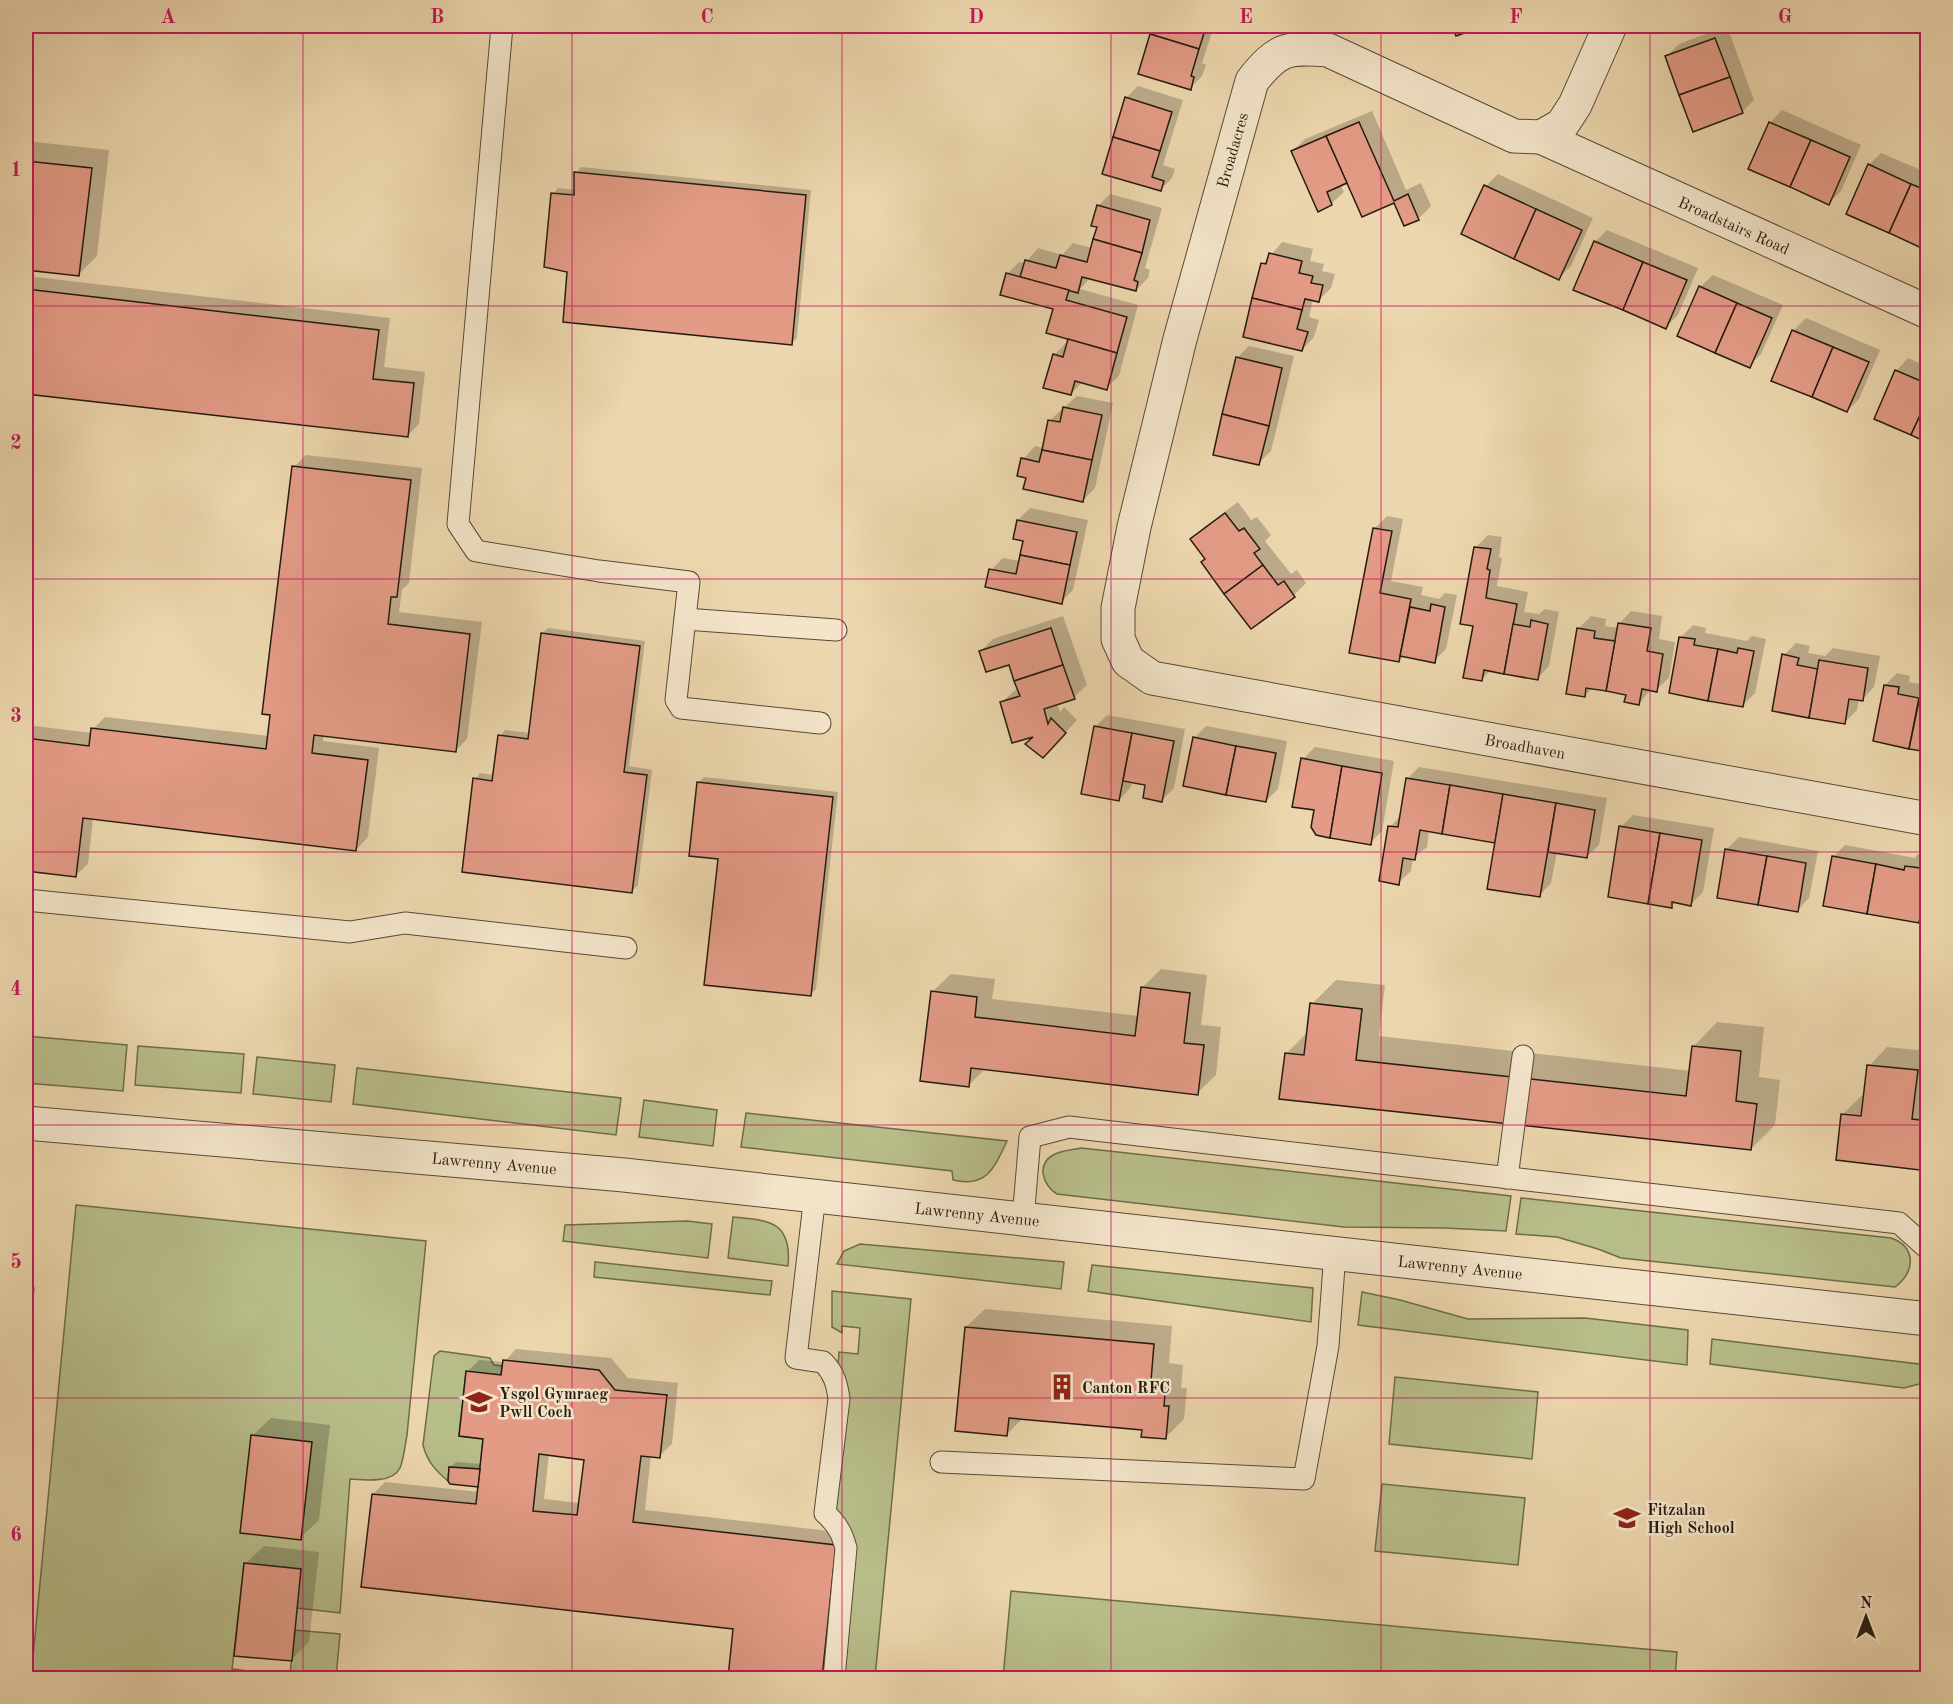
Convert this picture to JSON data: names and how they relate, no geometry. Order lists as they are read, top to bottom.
{
  "streets": {
    "street": [
      "Broadacres",
      "Broadstairs Road",
      "Broadhaven",
      "Lawrenny Avenue"
    ]
  },
  "crossings": [
    ["Broadacres", "Broadstairs Road"],
    ["Broadacres", "Broadhaven"]
  ],
  "places": {
    "building": ["Canton RFC"],
    "school or university": ["Ysgol Gymraeg Pwll Coch", "Fitzalan High School"]
  },
  "north": "top",
  "grid": {
    "columns": [
      "A",
      "B",
      "C",
      "D",
      "E",
      "F",
      "G"
    ],
    "rows": [
      "1",
      "2",
      "3",
      "4",
      "5",
      "6"
    ]
  }
}
